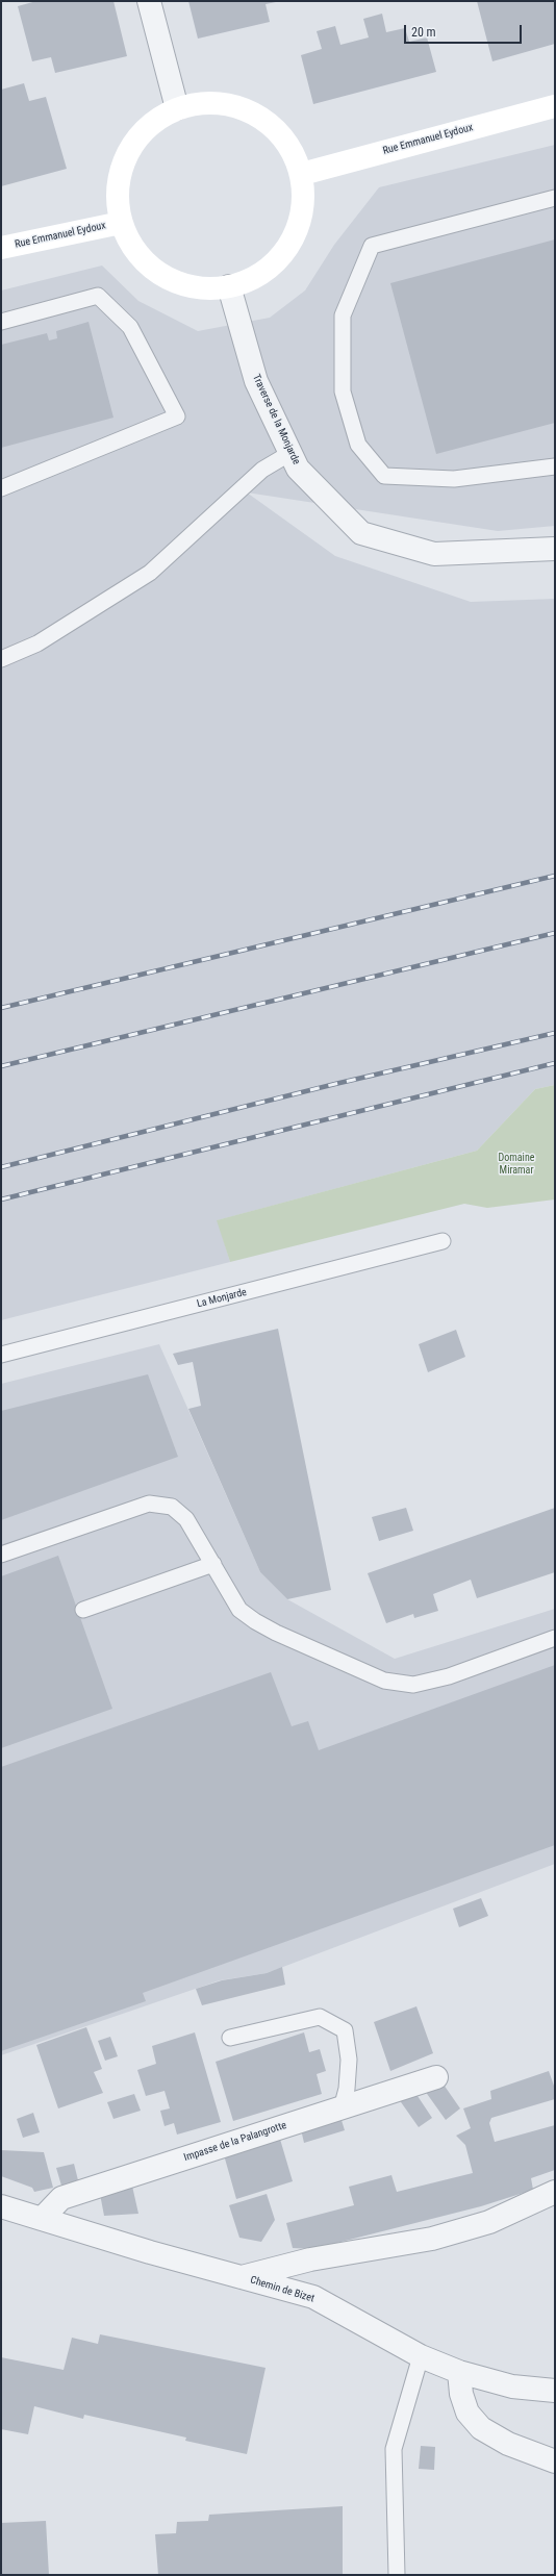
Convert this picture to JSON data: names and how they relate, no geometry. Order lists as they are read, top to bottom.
{
  "streets": {
    "street": [
      "Rue Emmanuel Eydoux",
      "Traverse de la Monjarde",
      "Impasse de la Palangrotte",
      "Chemin de Bizet"
    ],
    "lane": ["La Monjarde"]
  },
  "crossings": [
    ["Impasse de la Palangrotte", "Chemin de Bizet"]
  ],
  "parks": ["Domaine Miramar"],
  "scale_bar": "20 m"
}
